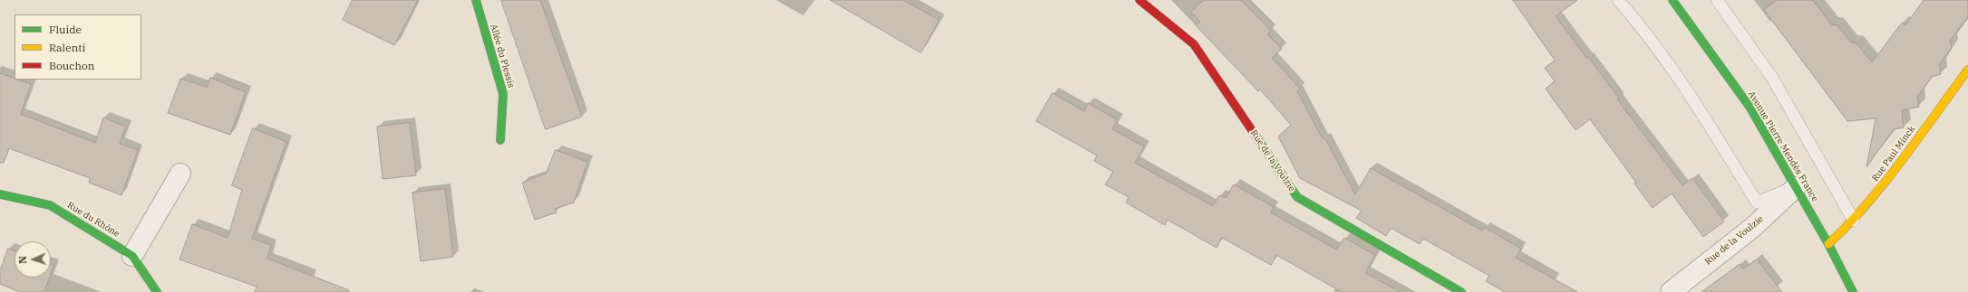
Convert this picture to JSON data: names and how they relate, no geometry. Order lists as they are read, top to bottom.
{
  "streets": {
    "street": [
      "Allée du Plessis",
      "Avenue Pierre Mendès France",
      "Rue Paul Minck",
      "Rue de la Voulzie",
      "Rue du Rhône"
    ]
  },
  "crossings": [
    ["Avenue Pierre Mendès France", "Rue Paul Minck"],
    ["Avenue Pierre Mendès France", "Rue de la Voulzie"]
  ],
  "legend": ["Fluide", "Ralenti", "Bouchon"],
  "north": "left"
}
